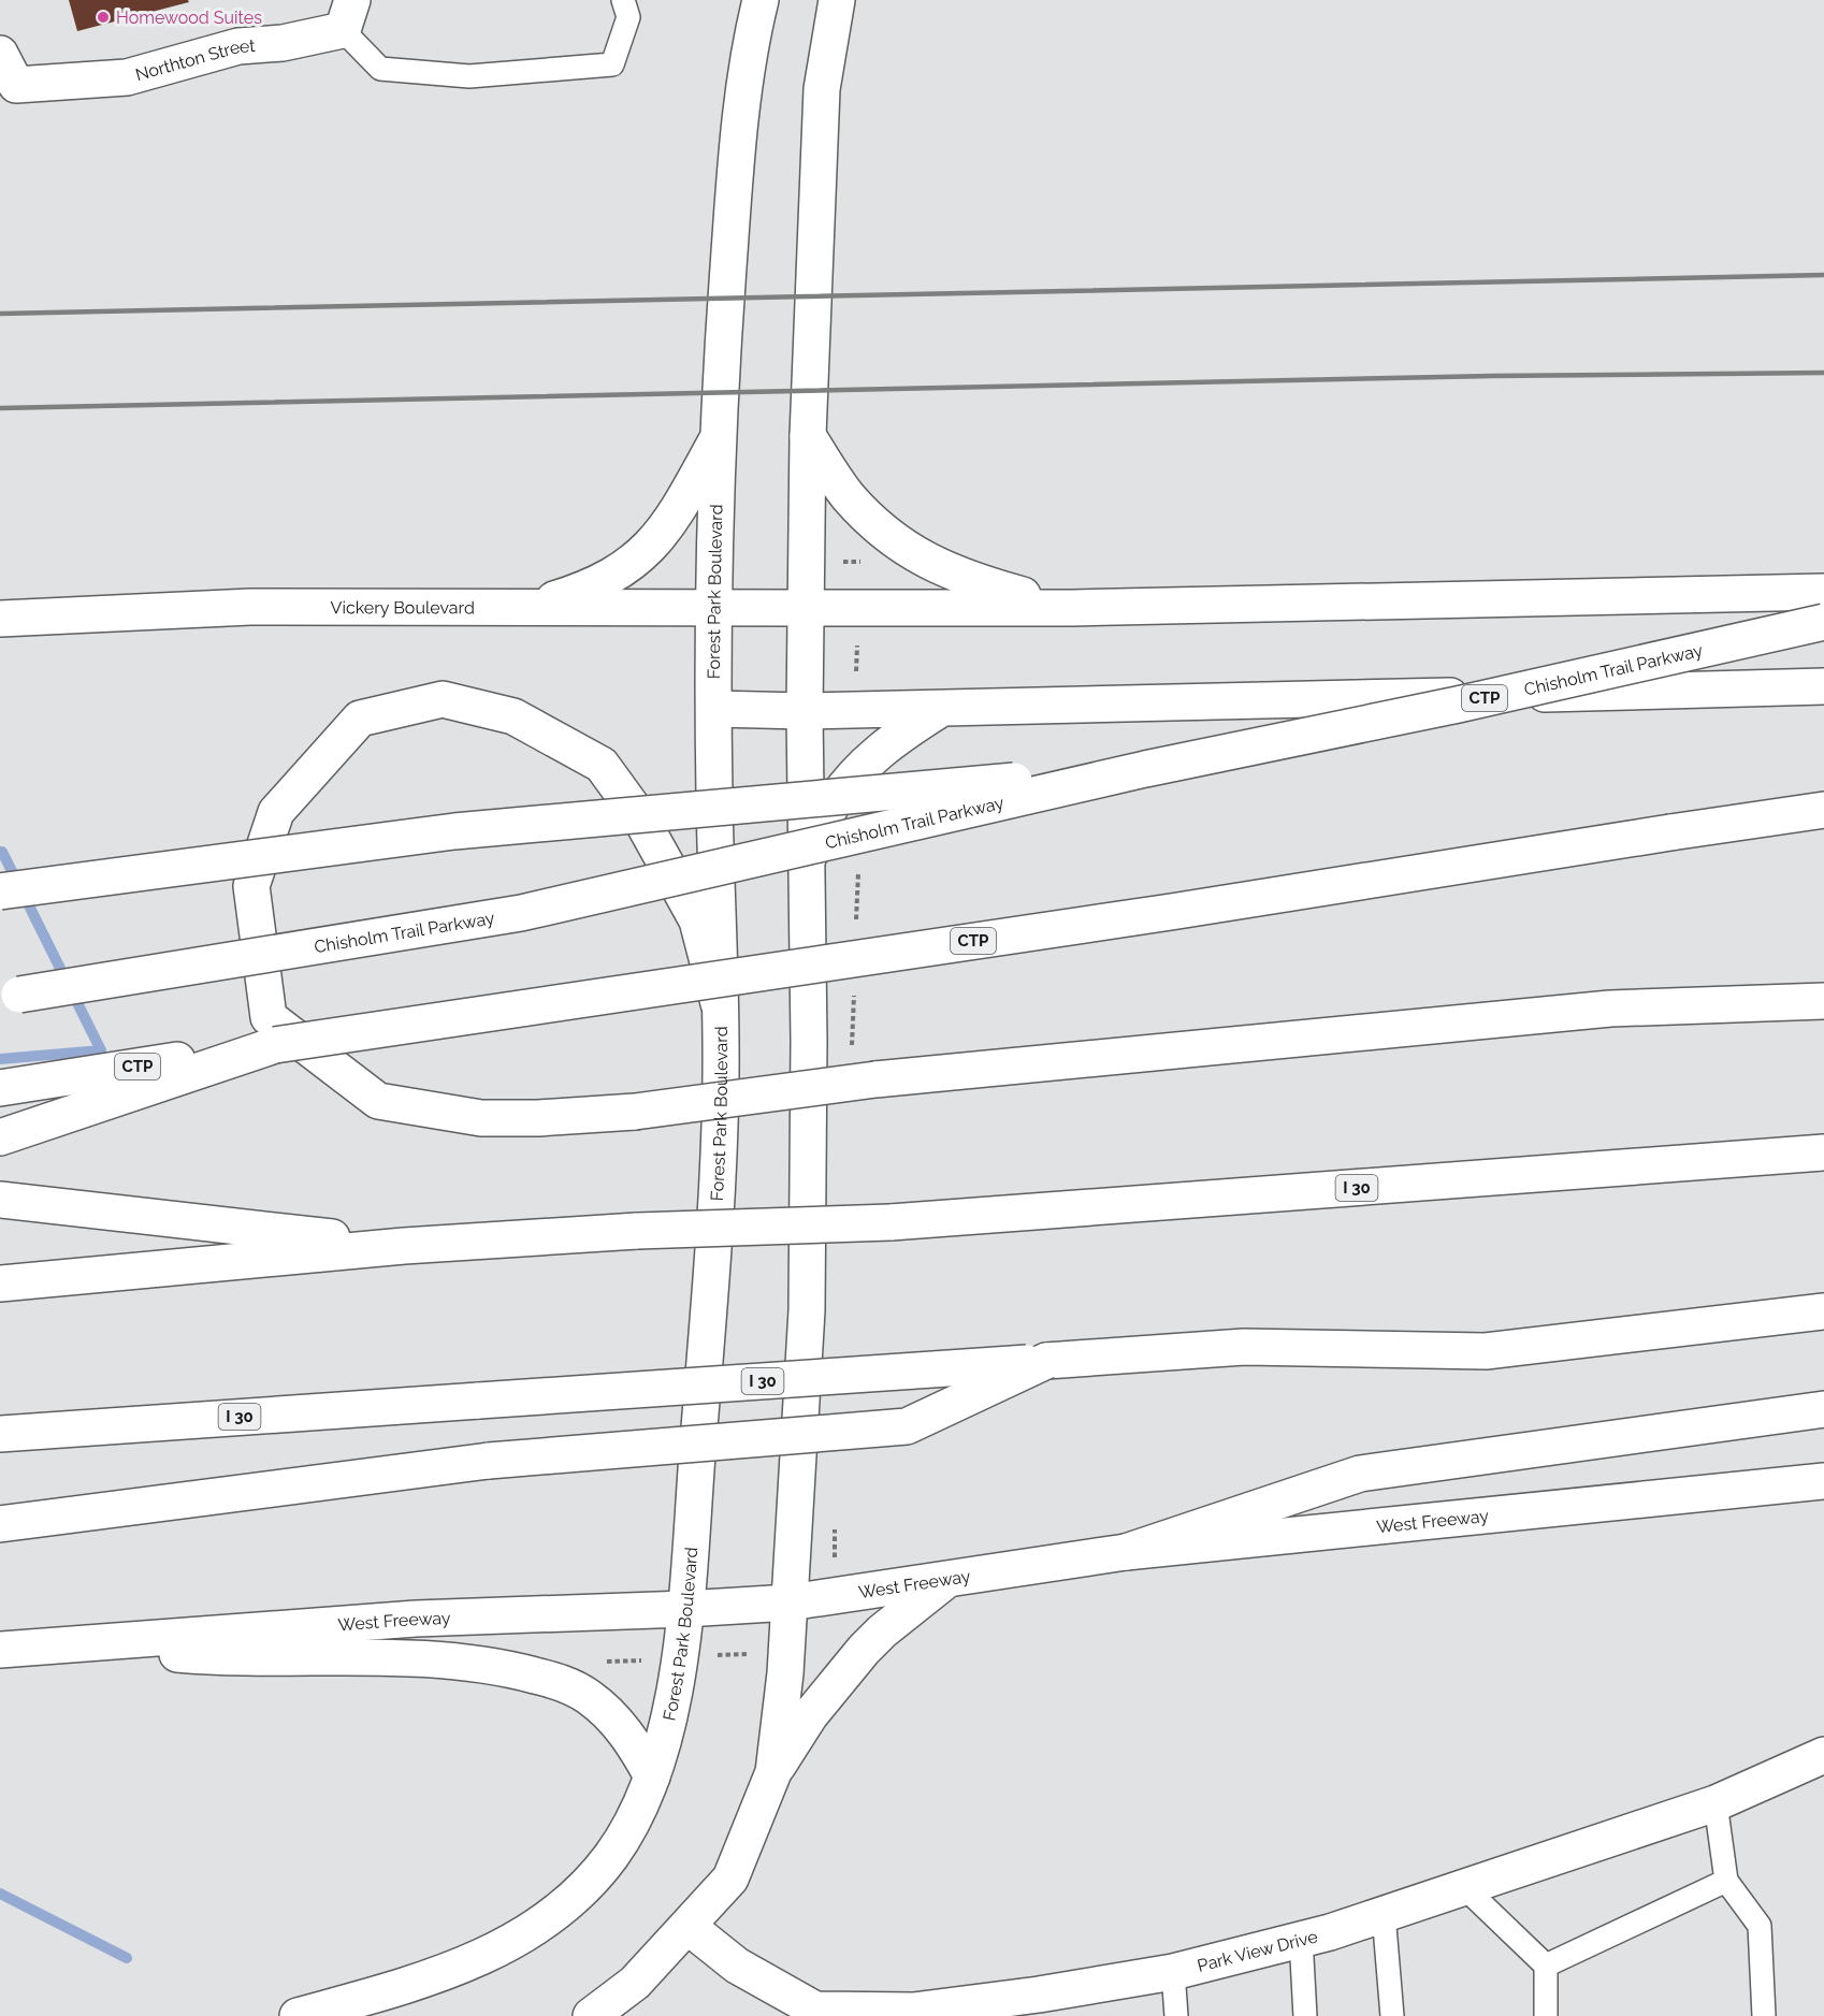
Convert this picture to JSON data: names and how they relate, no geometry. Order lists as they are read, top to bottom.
{
  "streets": {
    "main road": [
      "Northton Street",
      "Forest Park Boulevard",
      "Vickery Boulevard",
      "Chisholm Trail Parkway",
      "CTP",
      "I 30",
      "West Freeway",
      "Park View Drive"
    ]
  },
  "crossings": [
    ["Forest Park Boulevard", "Vickery Boulevard"],
    ["Forest Park Boulevard", "West Freeway"]
  ],
  "places": ["Homewood Suites"]
}
